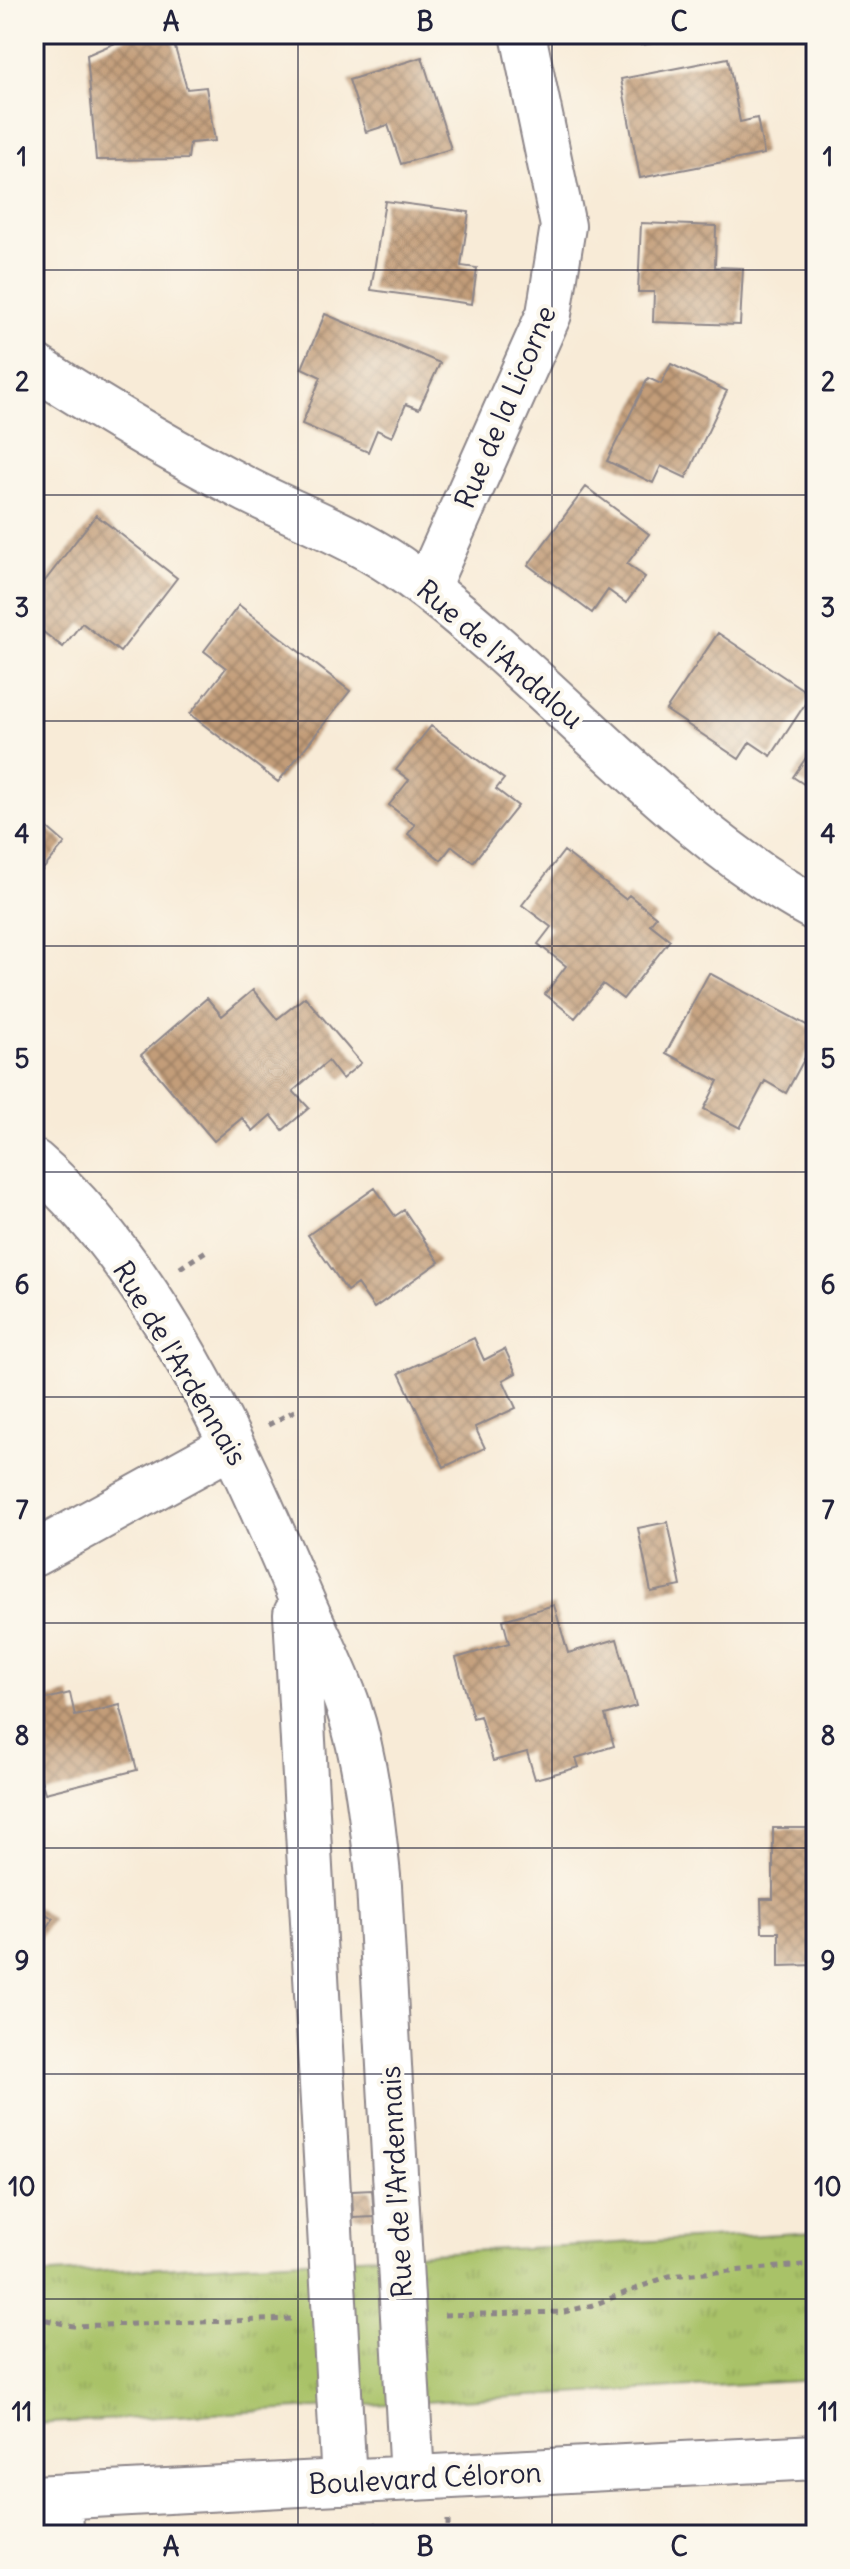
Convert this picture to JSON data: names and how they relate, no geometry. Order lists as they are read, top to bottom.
{
  "streets": {
    "street": [
      "Rue de la Licorne",
      "Rue de l'Andalou",
      "Rue de l'Ardennais",
      "Boulevard Céloron"
    ]
  },
  "crossings": [
    ["Rue de la Licorne", "Rue de l'Andalou"],
    ["Rue de l'Ardennais", "Boulevard Céloron"]
  ],
  "grid": {
    "columns": ["A", "B", "C"],
    "rows": [
      "1",
      "2",
      "3",
      "4",
      "5",
      "6",
      "7",
      "8",
      "9",
      "10",
      "11"
    ]
  }
}
